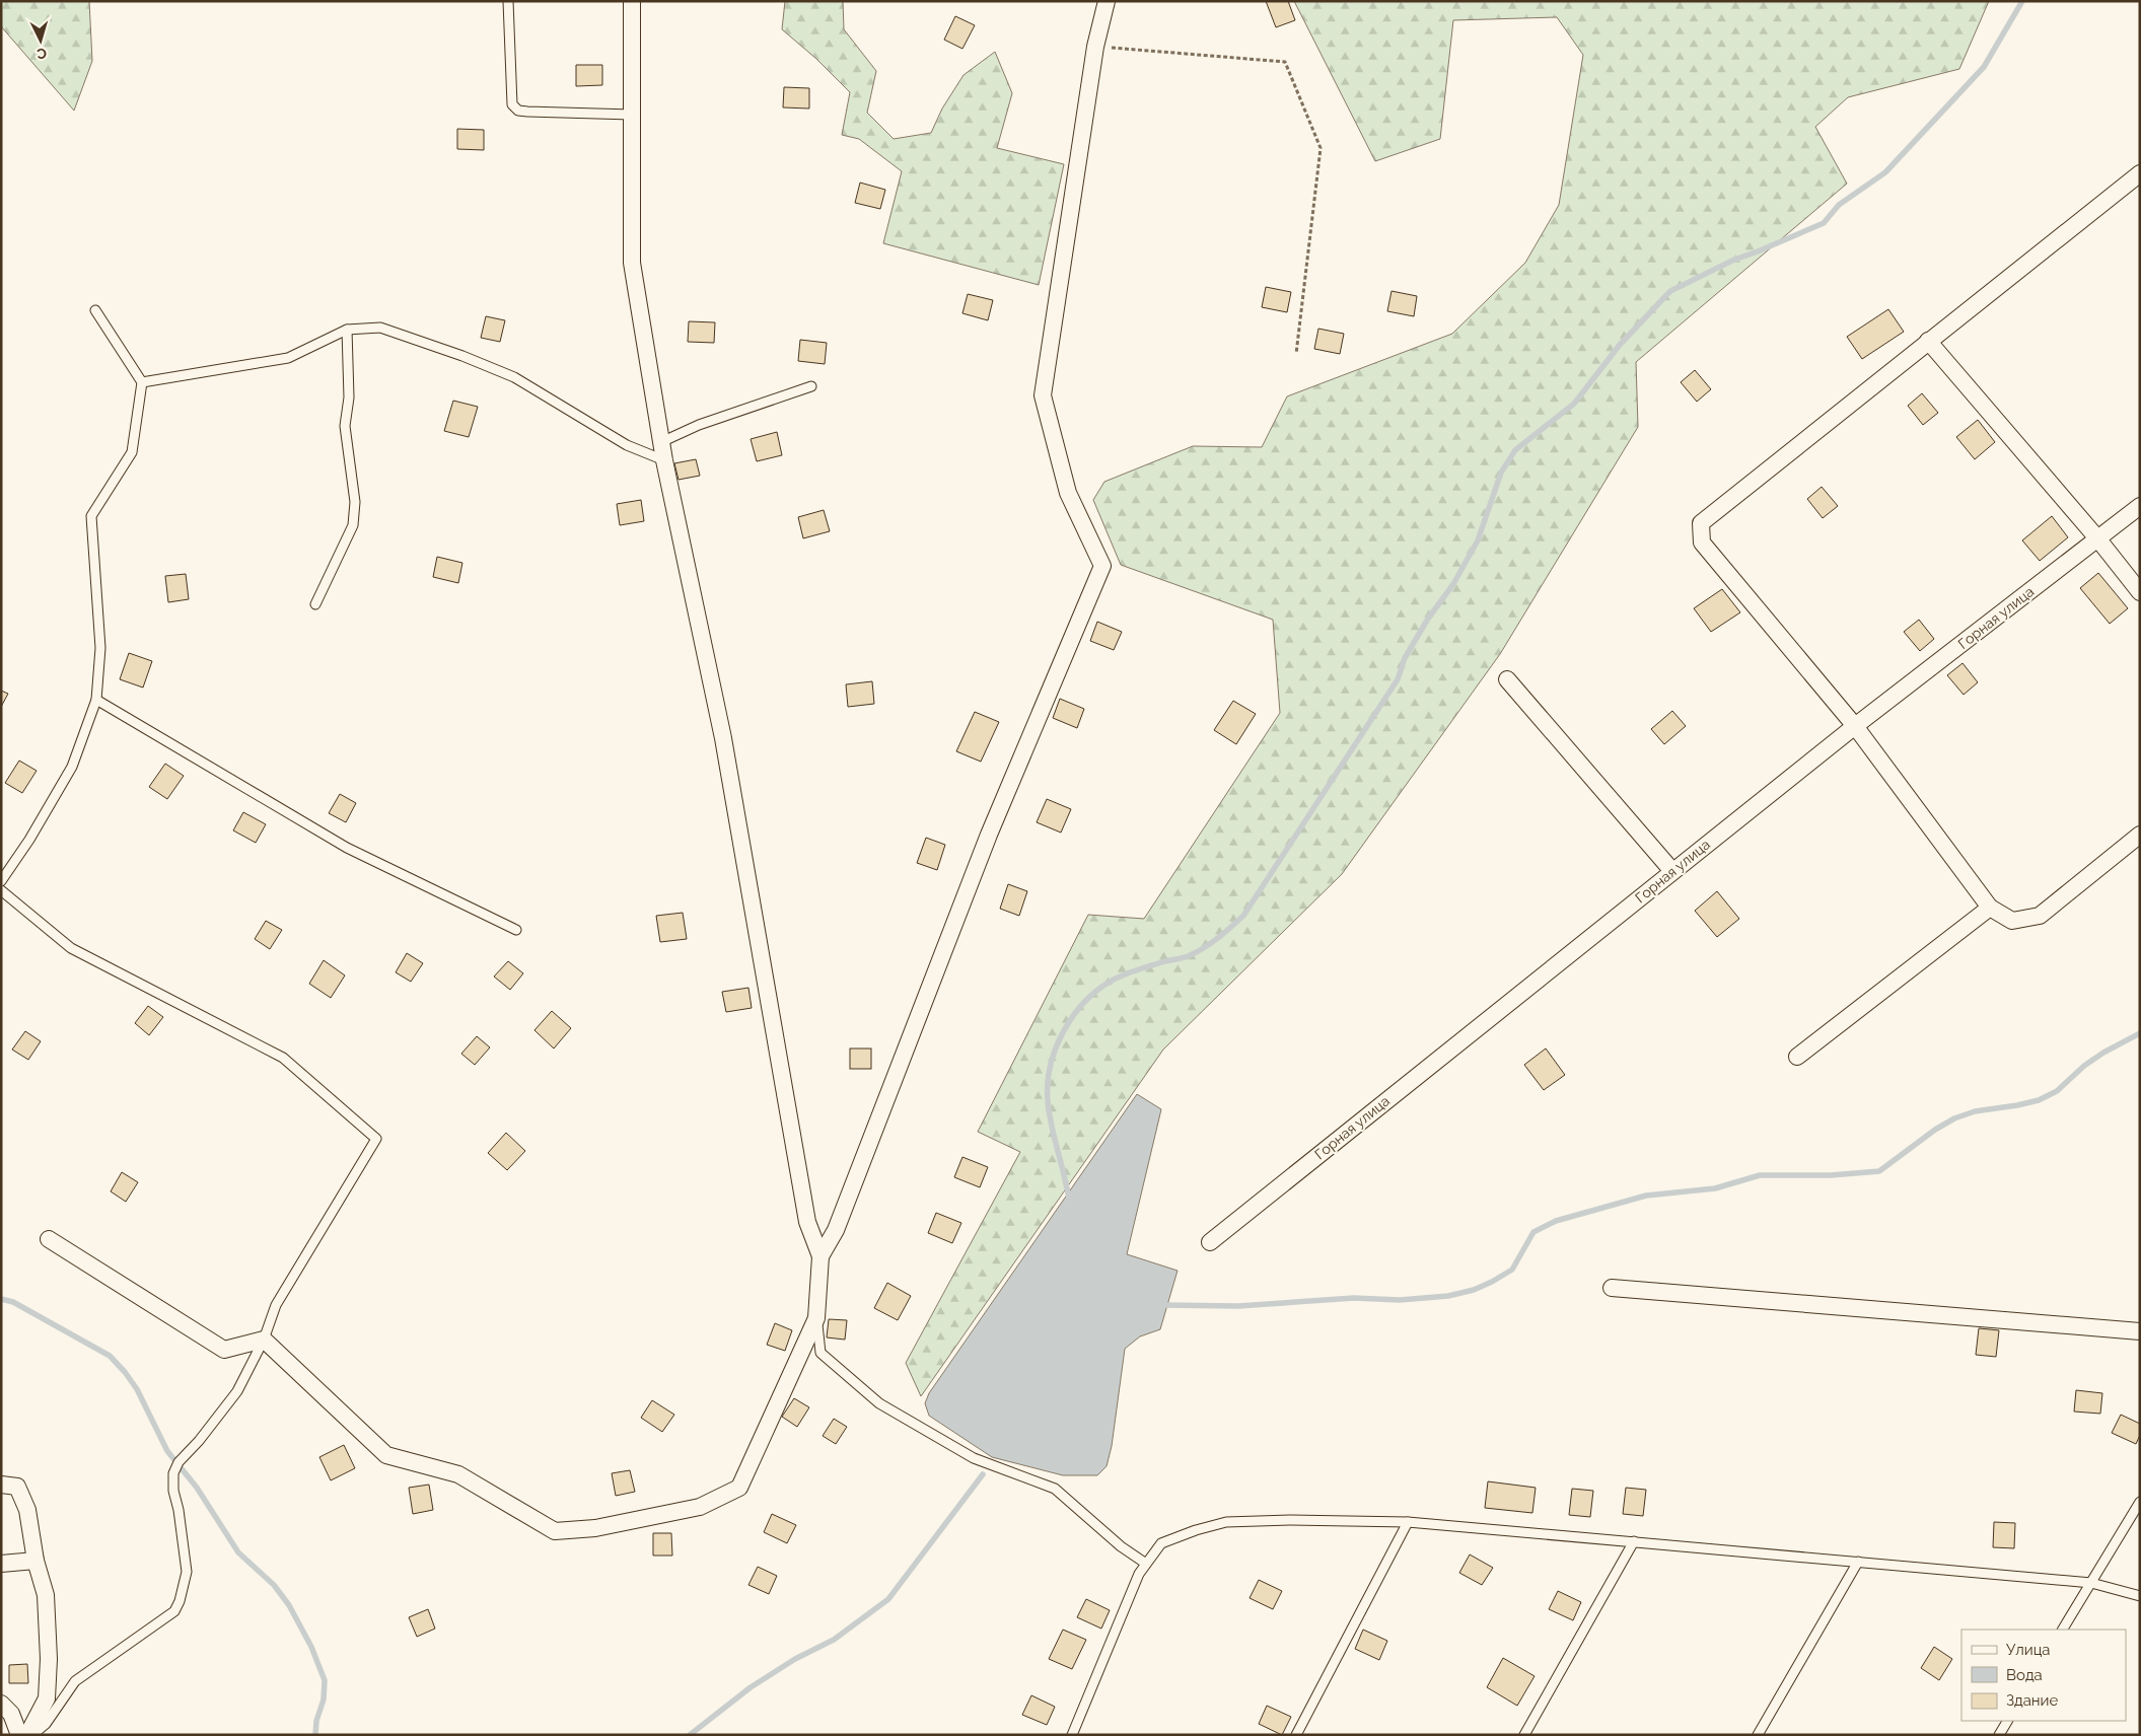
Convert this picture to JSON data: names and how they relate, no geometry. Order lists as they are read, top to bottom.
{
  "streets": {
    "street": ["Горная улица"]
  },
  "legend": ["Улица", "Вода", "Здание"],
  "north": "bottom"
}
